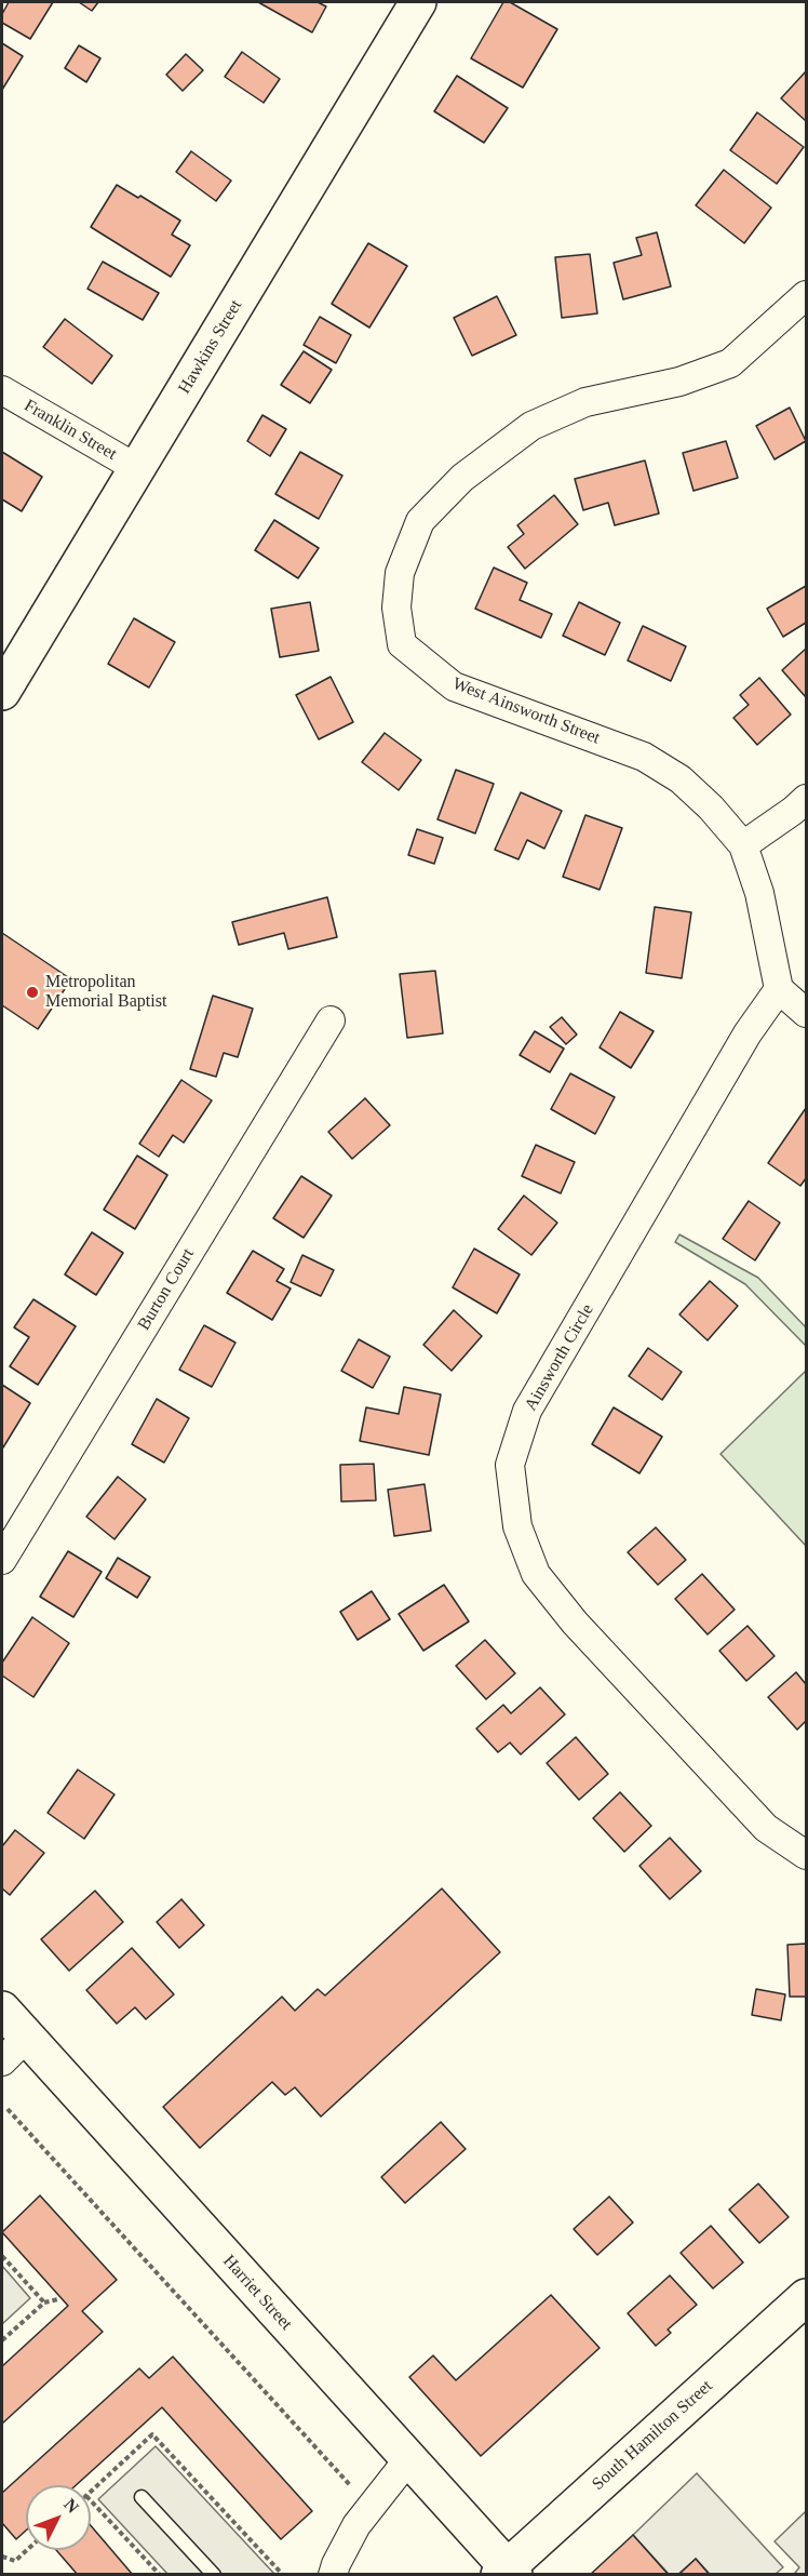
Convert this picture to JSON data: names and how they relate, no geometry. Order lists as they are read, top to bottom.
{
  "streets": {
    "street": [
      "Hawkins Street",
      "Franklin Street",
      "West Ainsworth Street",
      "Burton Court",
      "Ainsworth Circle",
      "Harriet Street",
      "South Hamilton Street"
    ]
  },
  "crossings": [
    ["Hawkins Street", "Franklin Street"],
    ["Harriet Street", "South Hamilton Street"]
  ],
  "places": ["Metropolitan Memorial Baptist"],
  "north": "top right"
}
